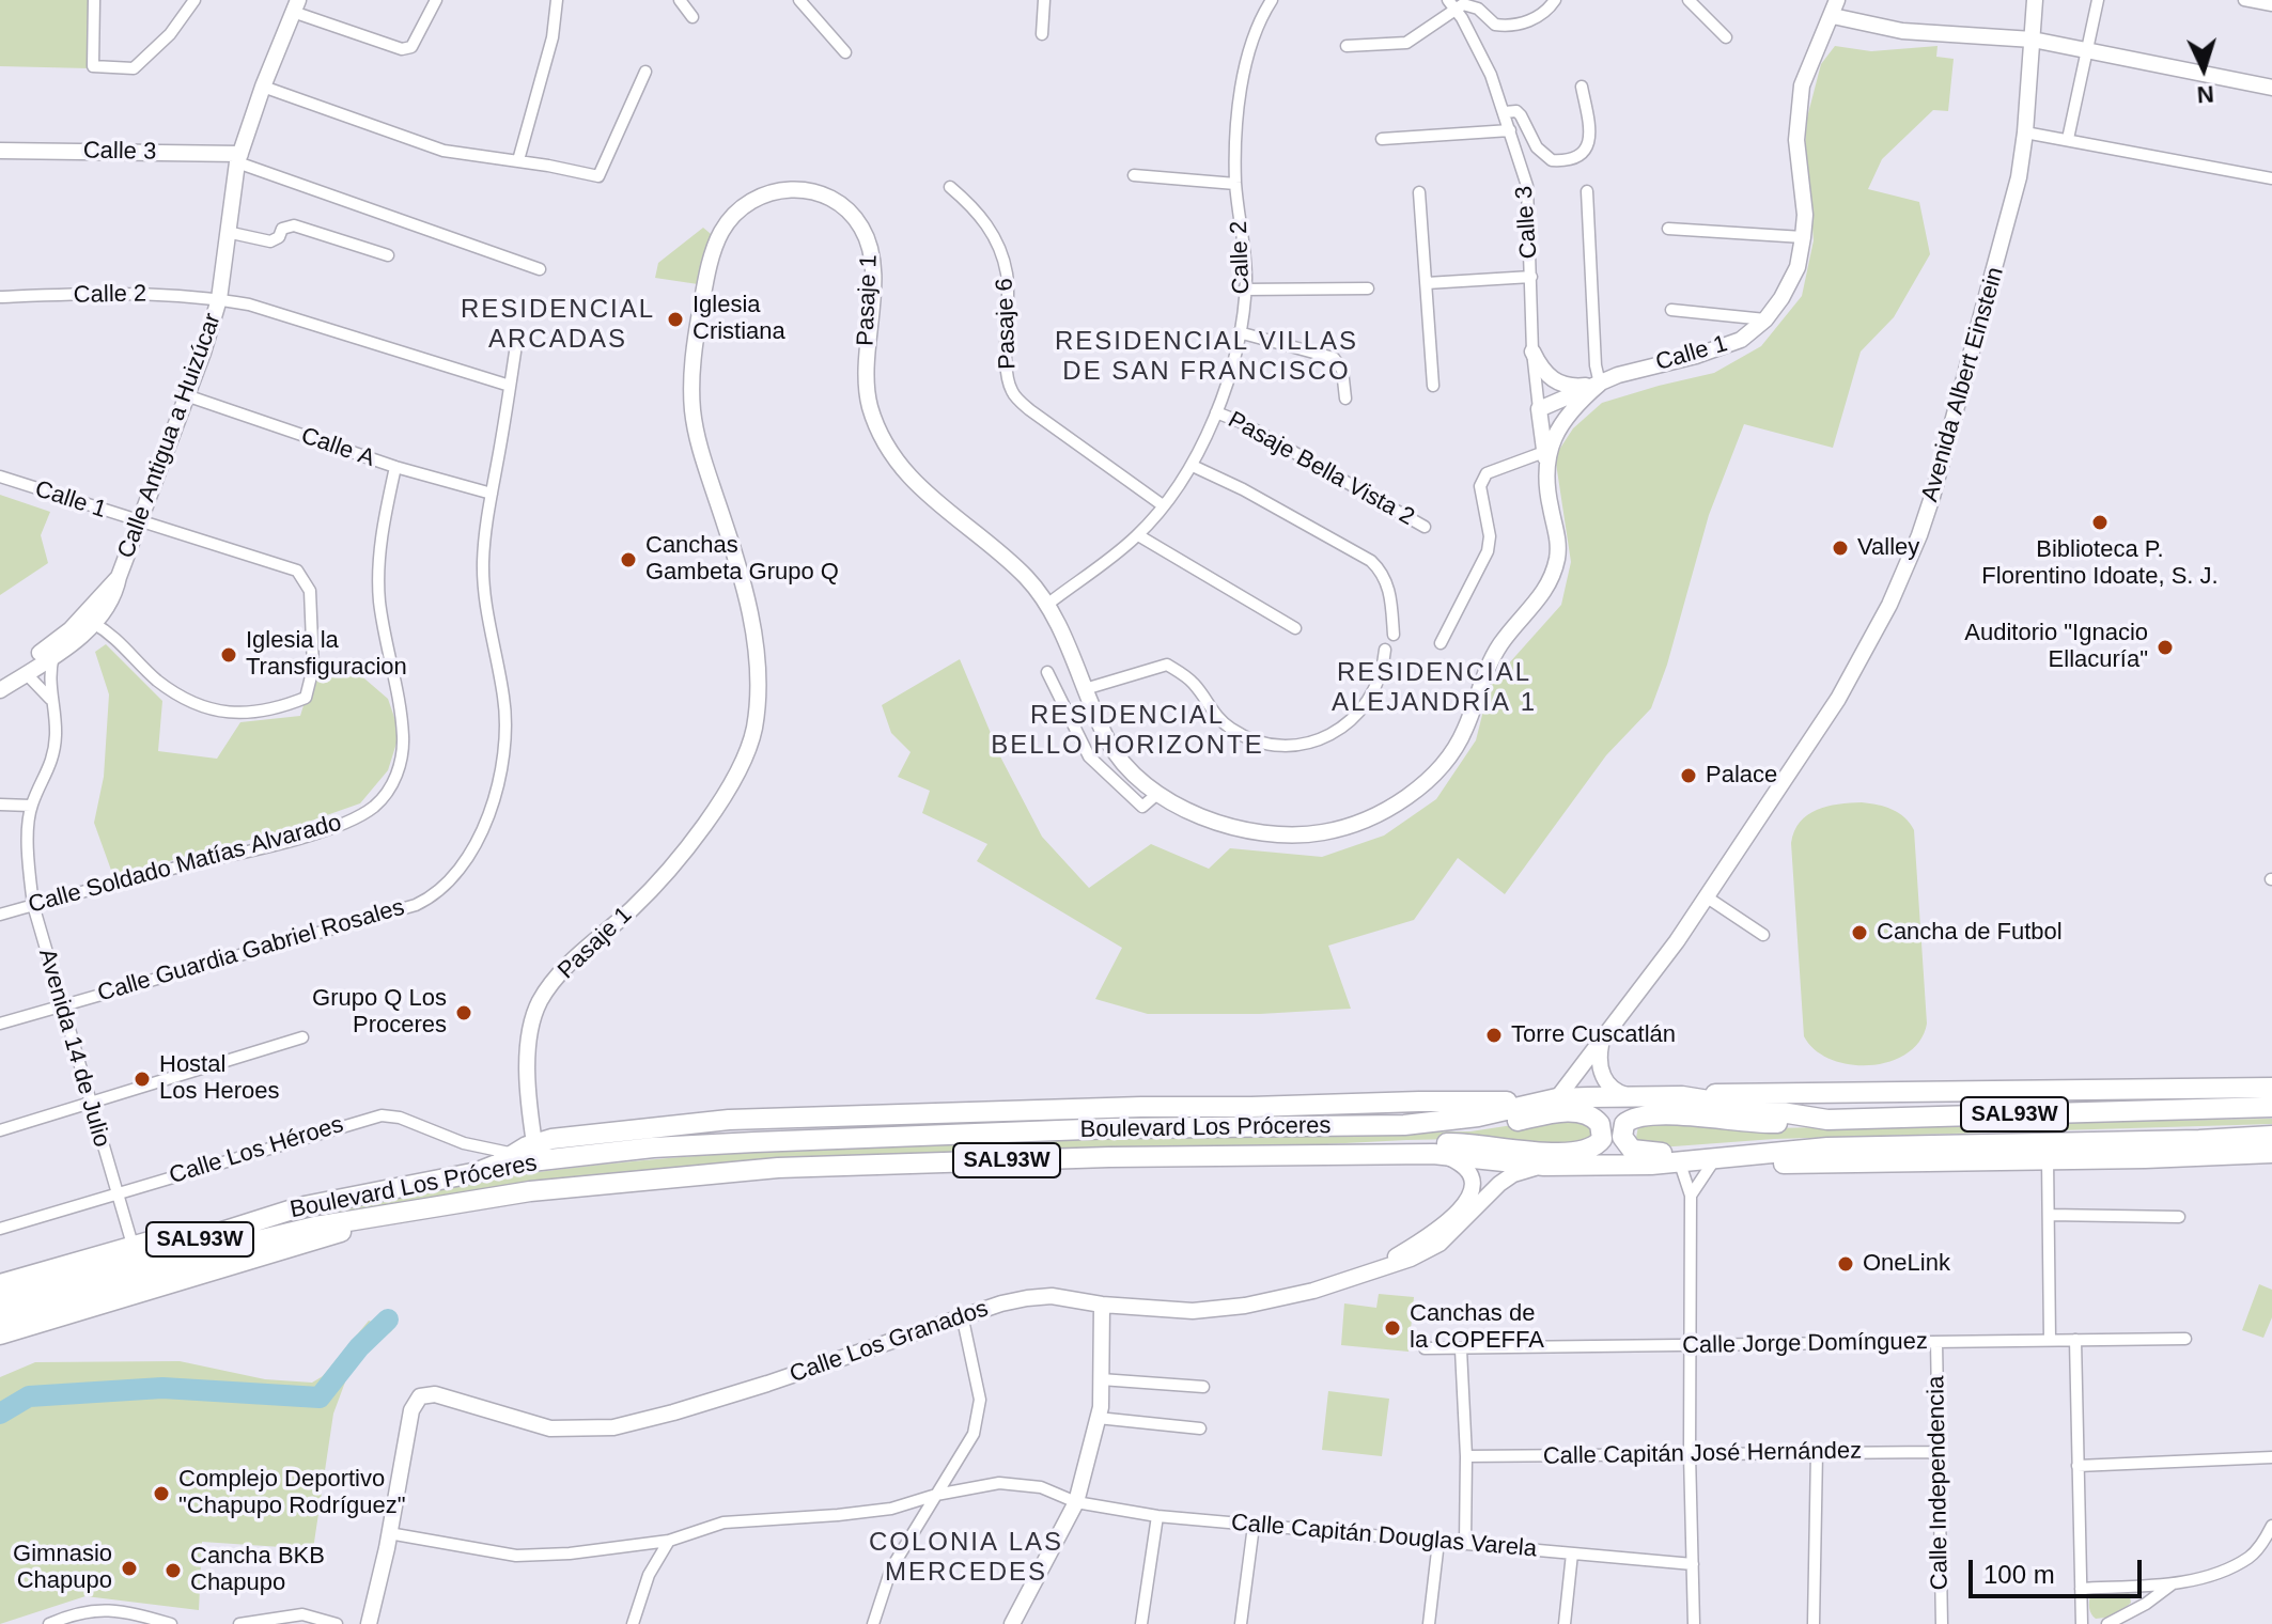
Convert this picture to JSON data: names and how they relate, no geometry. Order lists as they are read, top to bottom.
{
  "streets": {
    "highway": ["SAL93W", "Boulevard Los Próceres"],
    "street": [
      "Calle 3",
      "Calle 2",
      "Pasaje 1",
      "Pasaje 6",
      "Calle 1",
      "Avenida Albert Einstein",
      "Calle Antigua a Huizúcar",
      "Calle A",
      "Pasaje Bella Vista 2",
      "Calle Soldado Matías Alvarado",
      "Calle Guardia Gabriel Rosales",
      "Avenida 14 de Julio",
      "Calle Los Héroes",
      "Calle Los Granados",
      "Calle Jorge Domínguez",
      "Calle Capitán José Hernández",
      "Calle Independencia",
      "Calle Capitán Douglas Varela"
    ]
  },
  "crossings": [
    ["Calle 3", "Calle 1"],
    ["Calle 3", "Calle Antigua a Huizúcar"],
    ["Calle 2", "Pasaje 1"],
    ["Calle 2", "Pasaje 6"],
    ["Calle 2", "Calle Antigua a Huizúcar"],
    ["Calle 2", "Pasaje Bella Vista 2"],
    ["Calle 2", "Calle Guardia Gabriel Rosales"],
    ["Calle 1", "Calle Antigua a Huizúcar"],
    ["Avenida Albert Einstein", "Boulevard Los Próceres"],
    ["Calle Antigua a Huizúcar", "Calle A"],
    ["Calle Antigua a Huizúcar", "Avenida 14 de Julio"],
    ["Calle A", "Calle Soldado Matías Alvarado"],
    ["Calle A", "Calle Guardia Gabriel Rosales"],
    ["Calle Soldado Matías Alvarado", "Avenida 14 de Julio"],
    ["Calle Guardia Gabriel Rosales", "Avenida 14 de Julio"],
    ["Avenida 14 de Julio", "Calle Los Héroes"],
    ["SAL93W", "Boulevard Los Próceres"],
    ["Boulevard Los Próceres", "Calle Los Granados"],
    ["Calle Los Granados", "Calle Capitán Douglas Varela"],
    ["Calle Jorge Domínguez", "Calle Independencia"],
    ["Calle Capitán José Hernández", "Calle Independencia"]
  ],
  "districts": [
    "RESIDENCIAL ARCADAS",
    "RESIDENCIAL VILLAS DE SAN FRANCISCO",
    "RESIDENCIAL ALEJANDRÍA 1",
    "RESIDENCIAL BELLO HORIZONTE",
    "COLONIA LAS MERCEDES"
  ],
  "places": [
    "Iglesia Cristiana",
    "Biblioteca P. Florentino Idoate, S. J.",
    "Valley",
    "Canchas Gambeta Grupo Q",
    "Auditorio \"Ignacio Ellacuría\"",
    "Iglesia la Transfiguracion",
    "Palace",
    "Cancha de Futbol",
    "Grupo Q Los Proceres",
    "Torre Cuscatlán",
    "Hostal Los Heroes",
    "OneLink",
    "Canchas de la COPEFFA",
    "Complejo Deportivo \"Chapupo Rodríguez\"",
    "Gimnasio Chapupo",
    "Cancha BKB Chapupo"
  ],
  "scale_bar": "100 m",
  "north": "bottom"
}
